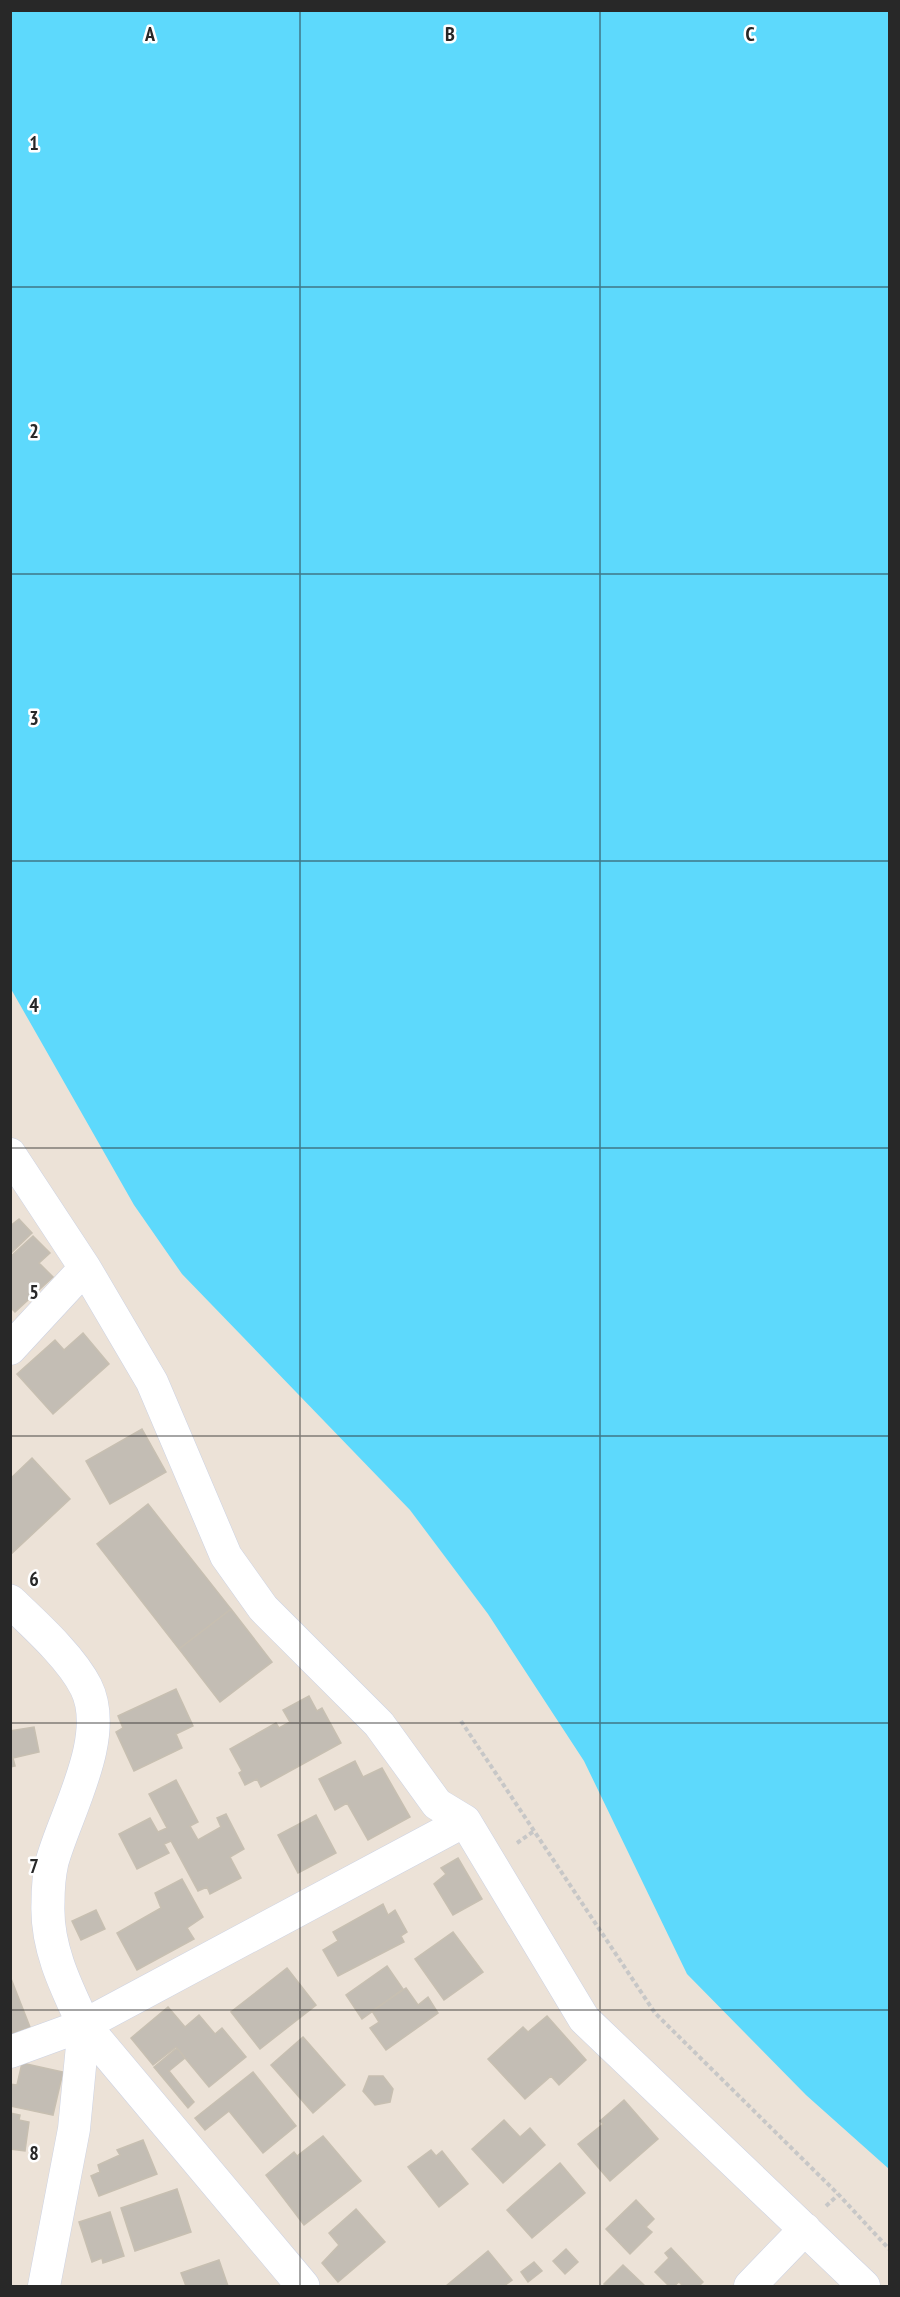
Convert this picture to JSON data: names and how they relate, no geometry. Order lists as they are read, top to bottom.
{
  "grid": {
    "columns": ["A", "B", "C"],
    "rows": [
      "1",
      "2",
      "3",
      "4",
      "5",
      "6",
      "7",
      "8"
    ]
  }
}
